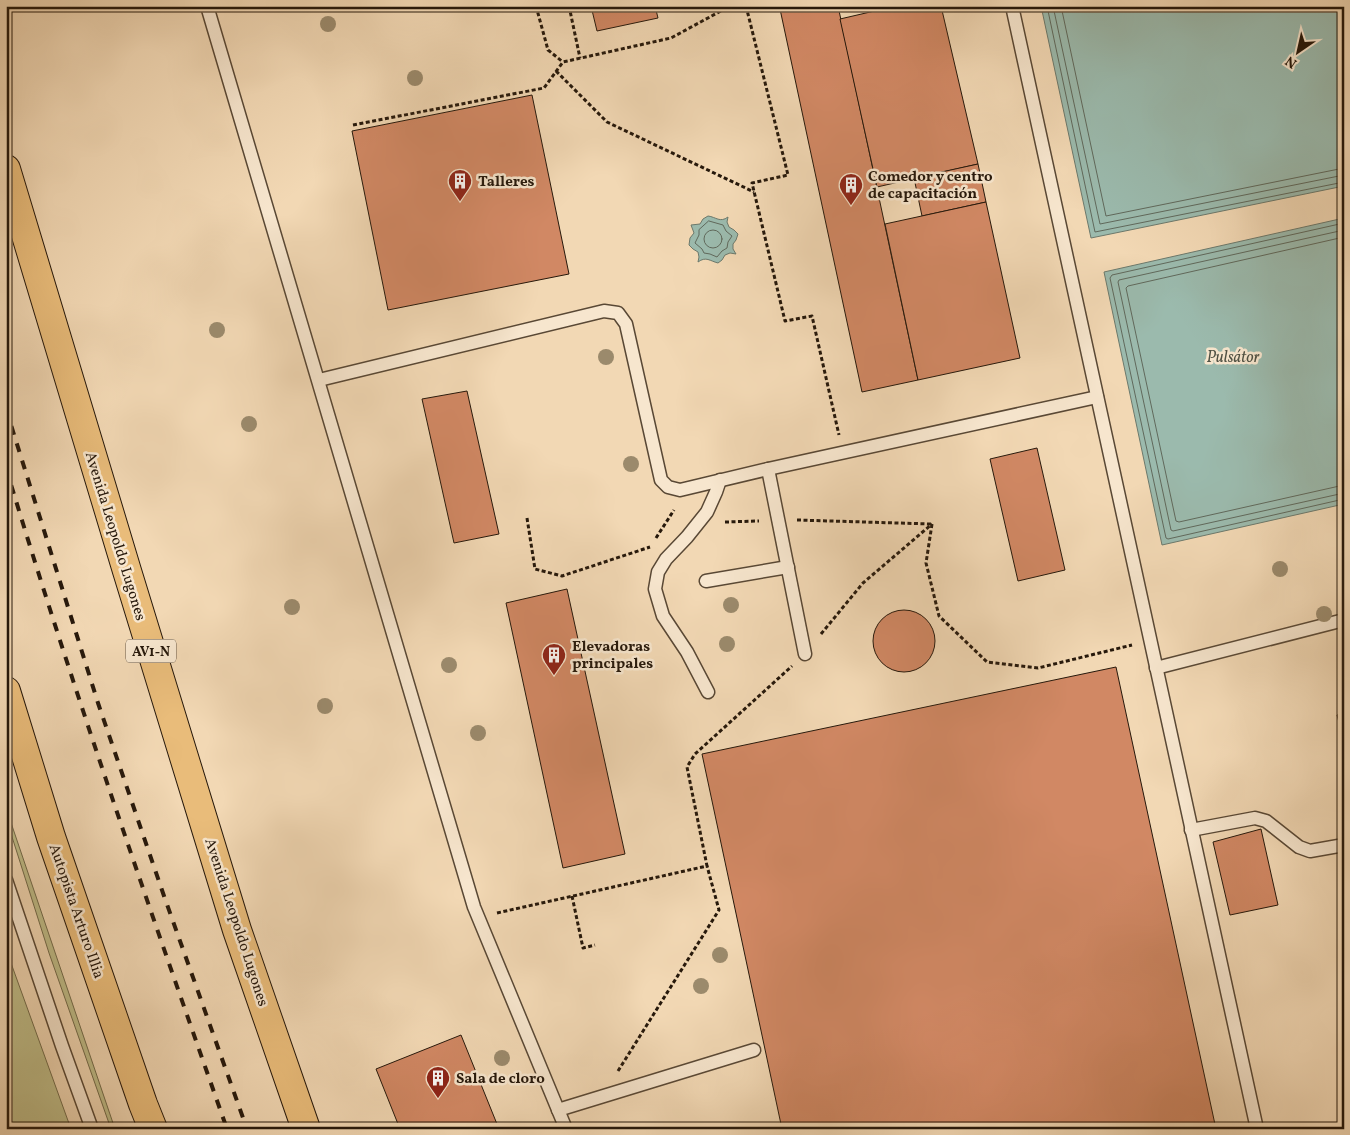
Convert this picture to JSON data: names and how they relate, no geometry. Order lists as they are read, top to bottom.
{
  "streets": {
    "highway": ["Avenida Leopoldo Lugones", "AV1-N", "Autopista Arturo Illia"]
  },
  "water": ["Pulsátor"],
  "places": {
    "building": [
      "Talleres",
      "Comedor y centro de capacitación",
      "Elevadoras principales",
      "Sala de cloro"
    ]
  },
  "north": "bottom left"
}
